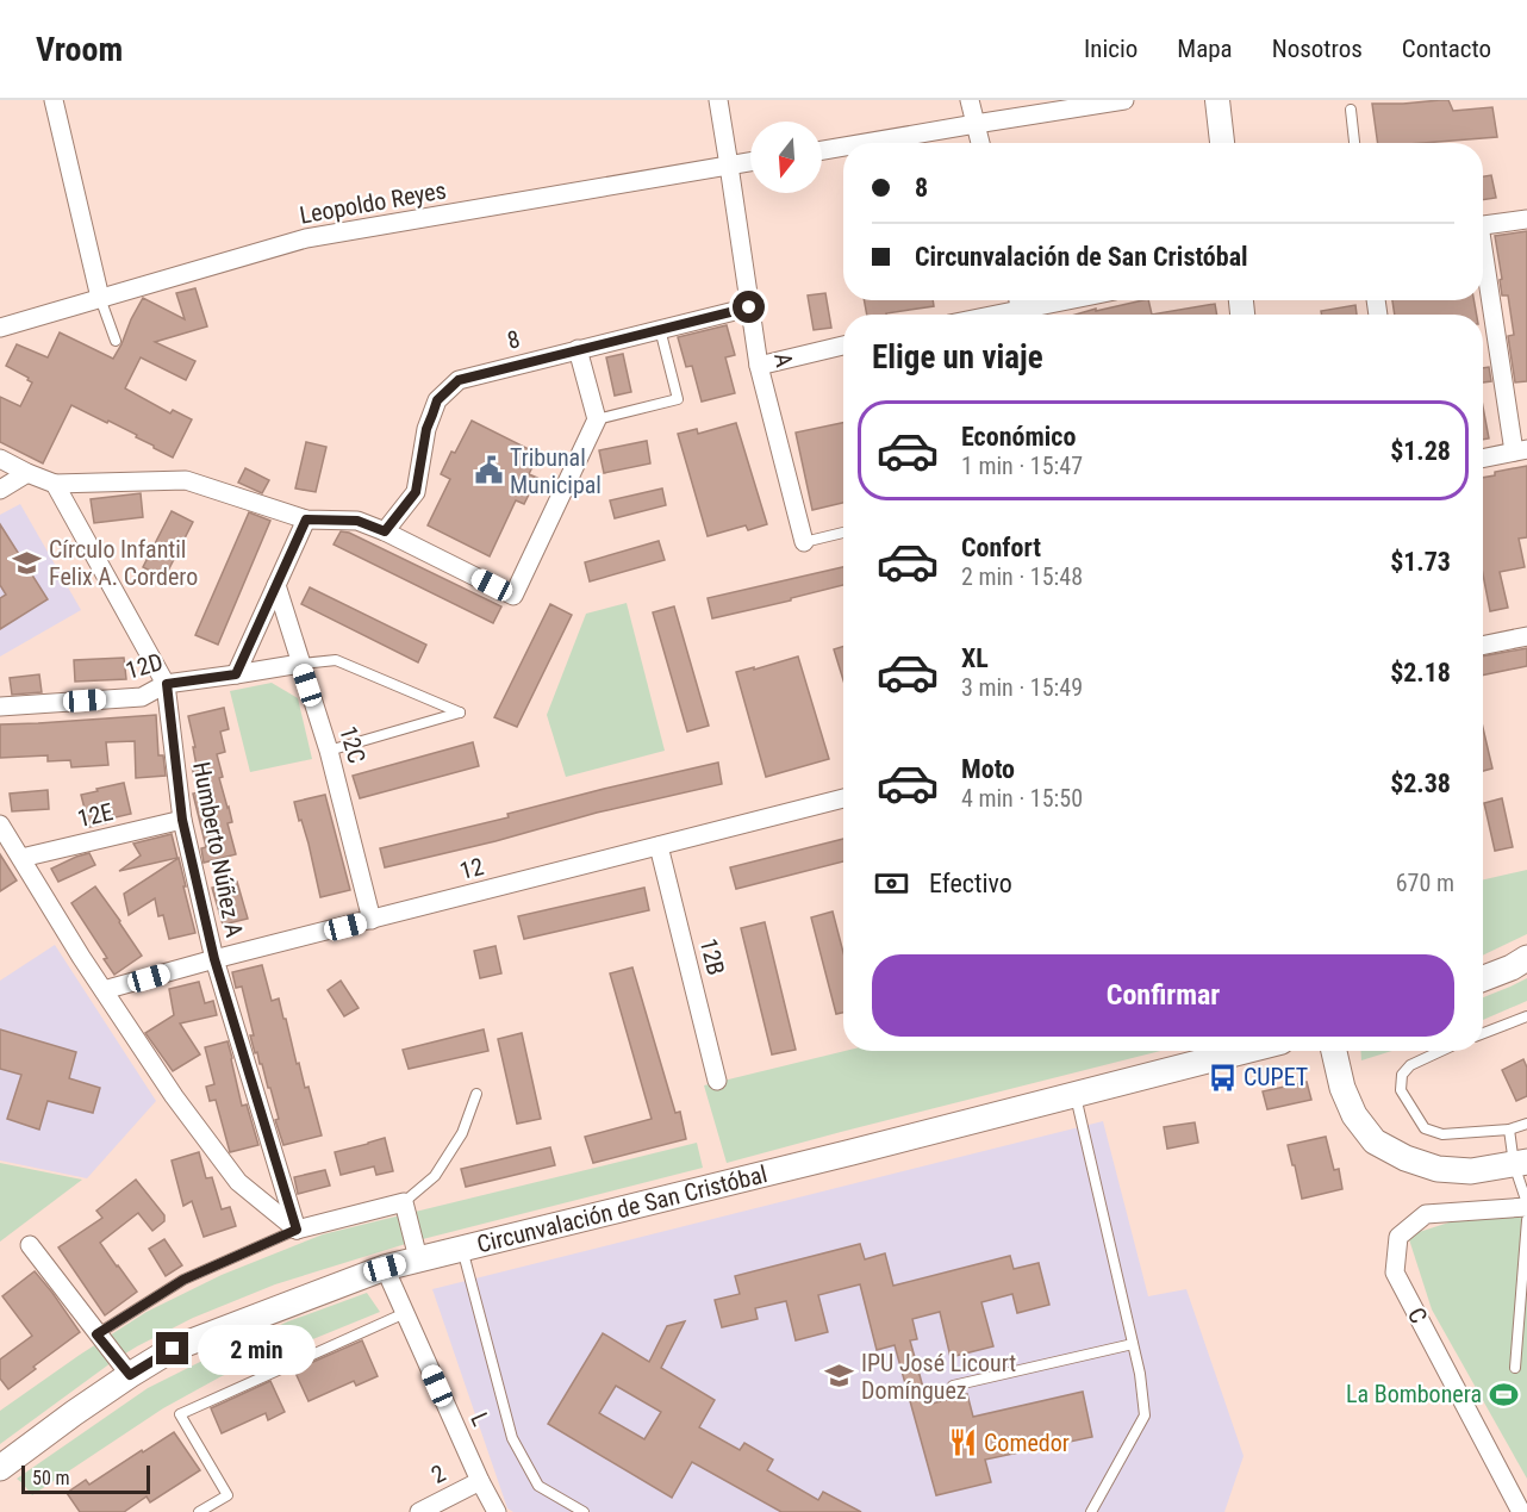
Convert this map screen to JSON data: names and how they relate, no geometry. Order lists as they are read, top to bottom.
{
  "streets": {
    "main road": ["Circunvalación de San Cristóbal"],
    "street": [
      "Leopoldo Reyes",
      "8",
      "A",
      "12D",
      "12C",
      "12E",
      "Humberto Núñez A",
      "12",
      "12B",
      "C",
      "L",
      "2"
    ]
  },
  "crossings": [
    ["Leopoldo Reyes", "A"],
    ["8", "A"],
    ["12D", "12C"],
    ["12D", "Humberto Núñez A"],
    ["12C", "12"],
    ["12E", "Humberto Núñez A"],
    ["Humberto Núñez A", "12"],
    ["12", "12B"],
    ["Circunvalación de San Cristóbal", "L"],
    ["L", "2"]
  ],
  "places": {
    "public building": ["Tribunal Municipal"],
    "school or university": ["Círculo Infantil Felix A. Cordero", "IPU José Licourt Domínguez"],
    "bus stop": ["CUPET"],
    "sports": ["La Bombonera"],
    "restaurant": ["Comedor"]
  },
  "scale_bar": "50 m",
  "north": "bottom",
  "page": {
    "header": "Vroom",
    "nav": [
      "Inicio",
      "Mapa",
      "Nosotros",
      "Contacto"
    ],
    "banner": ["8", "Circunvalación de San Cristóbal"],
    "heading": "Elige un viaje",
    "list": [
      {
        "name": "Económico",
        "note": "1 min · 15:47",
        "value": "$1.28"
      },
      {
        "name": "Confort",
        "note": "2 min · 15:48",
        "value": "$1.73"
      },
      {
        "name": "XL",
        "note": "3 min · 15:49",
        "value": "$2.18"
      },
      {
        "name": "Moto",
        "note": "4 min · 15:50",
        "value": "$2.38"
      }
    ],
    "pay": ["Efectivo", "670 m"],
    "buttons": "Confirmar",
    "bubble": "2 min",
    "scale": "50 m"
  }
}
